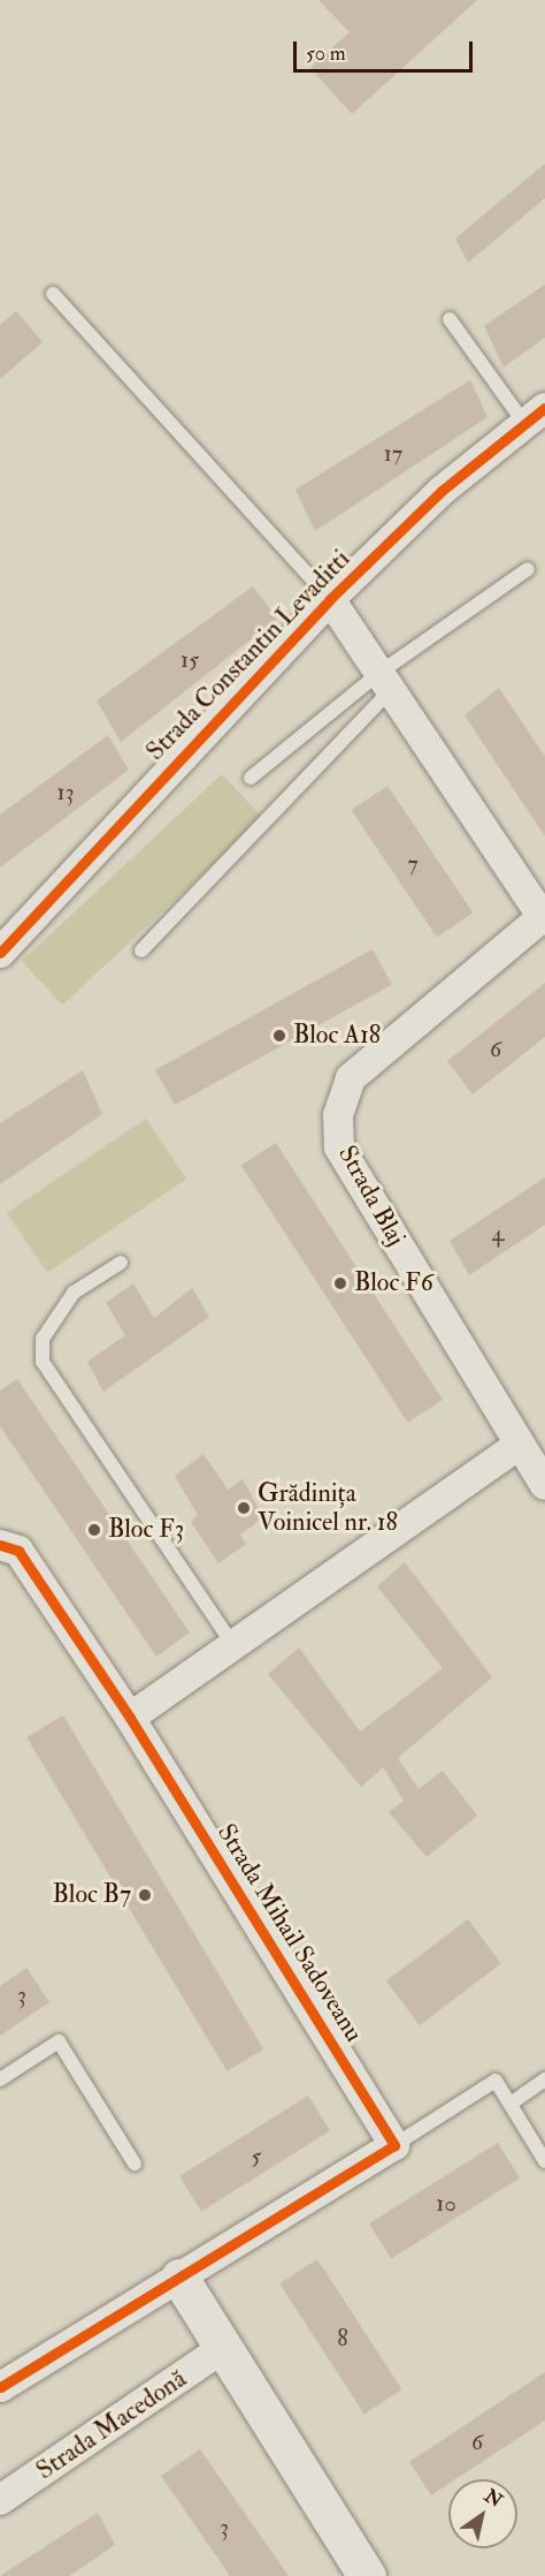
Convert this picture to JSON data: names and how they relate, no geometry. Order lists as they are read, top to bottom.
{
  "streets": {
    "street": [
      "Strada Constantin Levaditti",
      "Strada Blaj",
      "Strada Mihail Sadoveanu",
      "Strada Macedonă"
    ]
  },
  "crossings": [
    ["Strada Constantin Levaditti", "Strada Blaj"]
  ],
  "places": [
    "Bloc A18",
    "Bloc F6",
    "Grădinița Voinicel nr. 18",
    "Bloc F3",
    "Bloc B7"
  ],
  "house_numbers": [
    "17",
    "15",
    "13",
    "7",
    "6",
    "4",
    "3",
    "5",
    "10",
    "8",
    "6",
    "3"
  ],
  "scale_bar": "50 m",
  "north": "top right"
}
